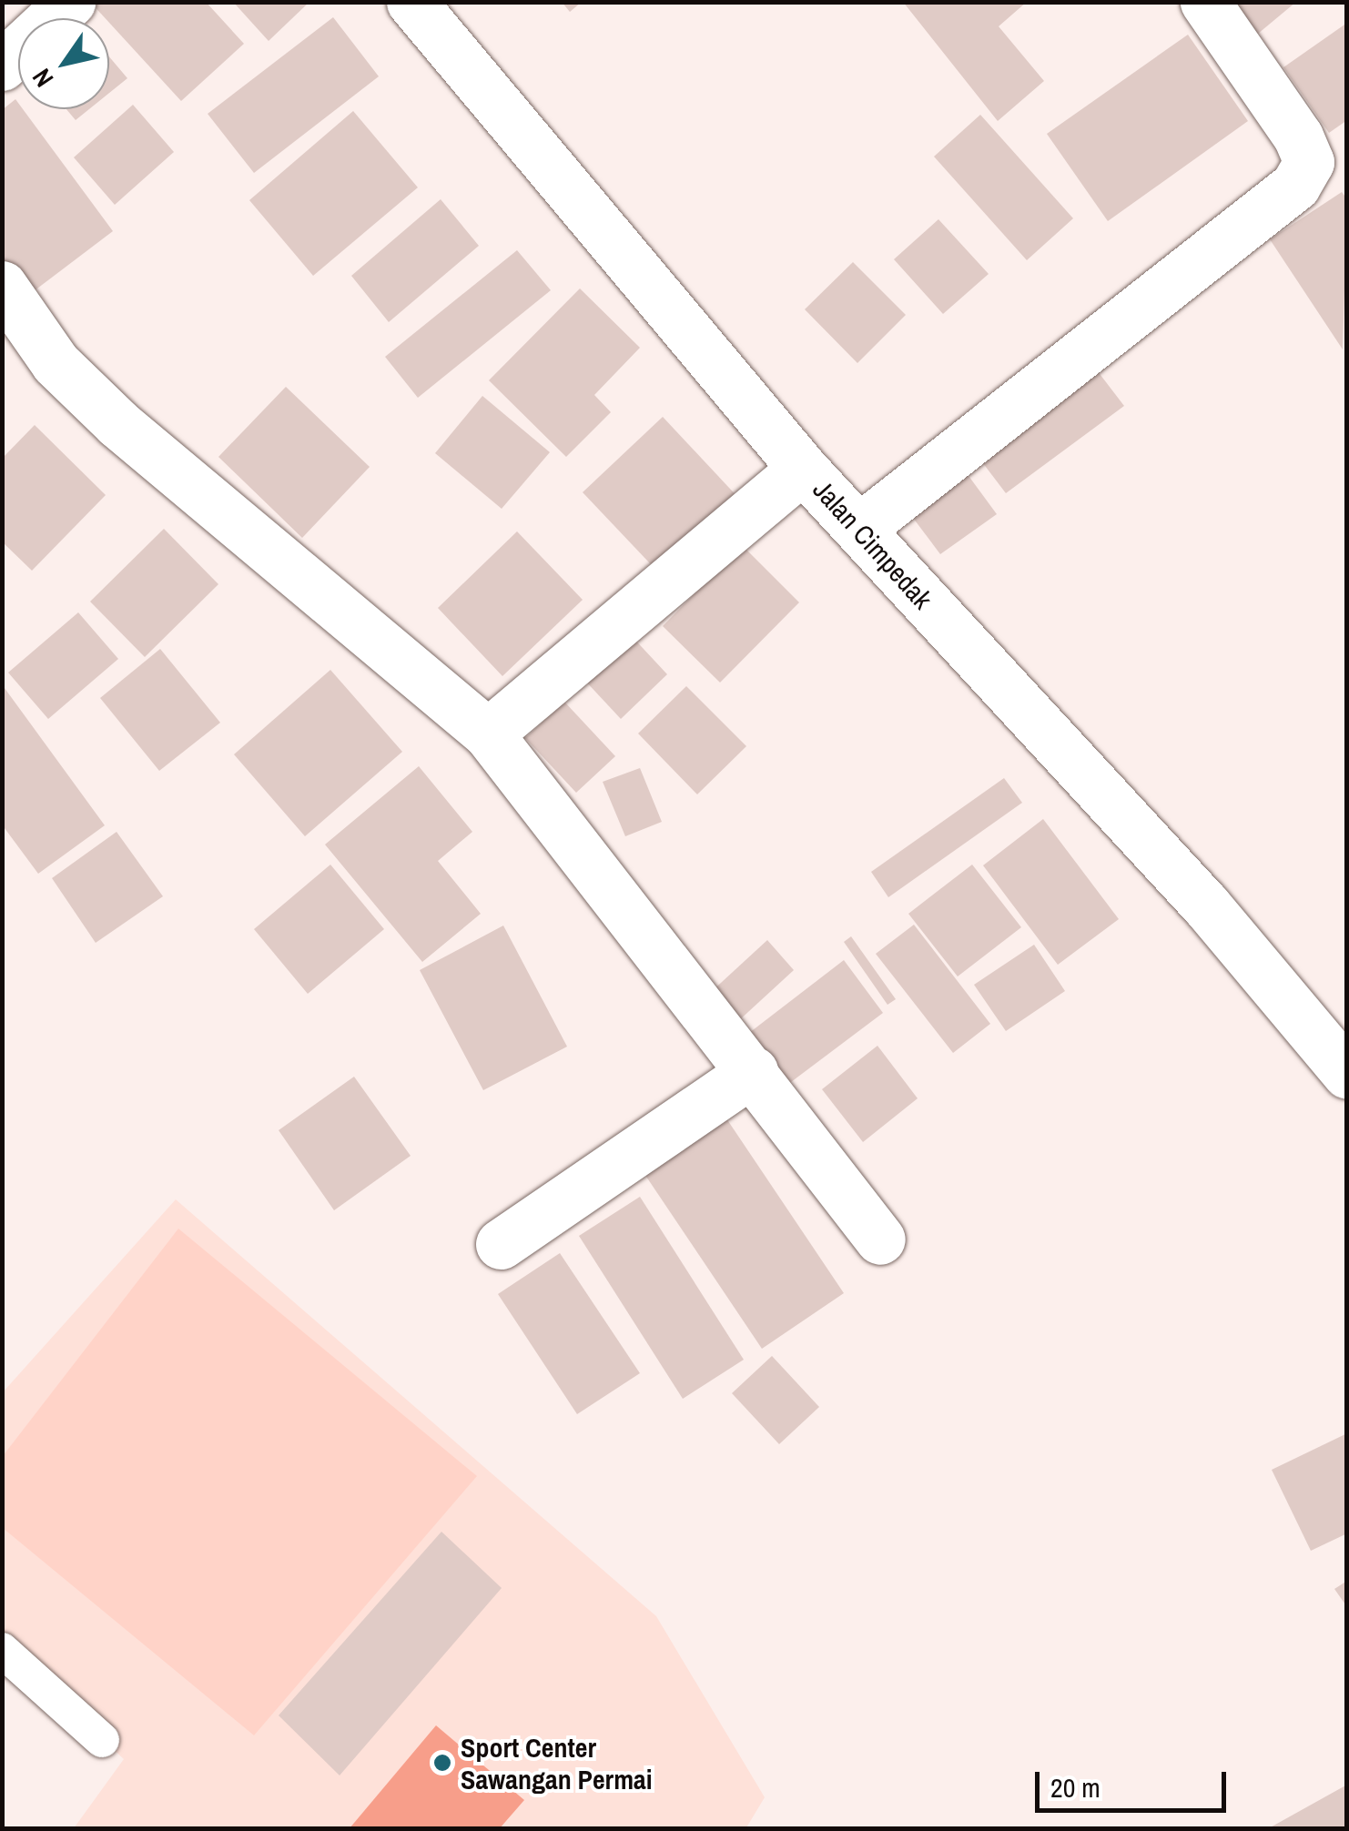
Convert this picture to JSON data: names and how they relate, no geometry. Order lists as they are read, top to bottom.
{
  "streets": {
    "street": ["Jalan Cimpedak"]
  },
  "places": ["Sport Center Sawangan Permai"],
  "scale_bar": "20 m",
  "north": "bottom left"
}
